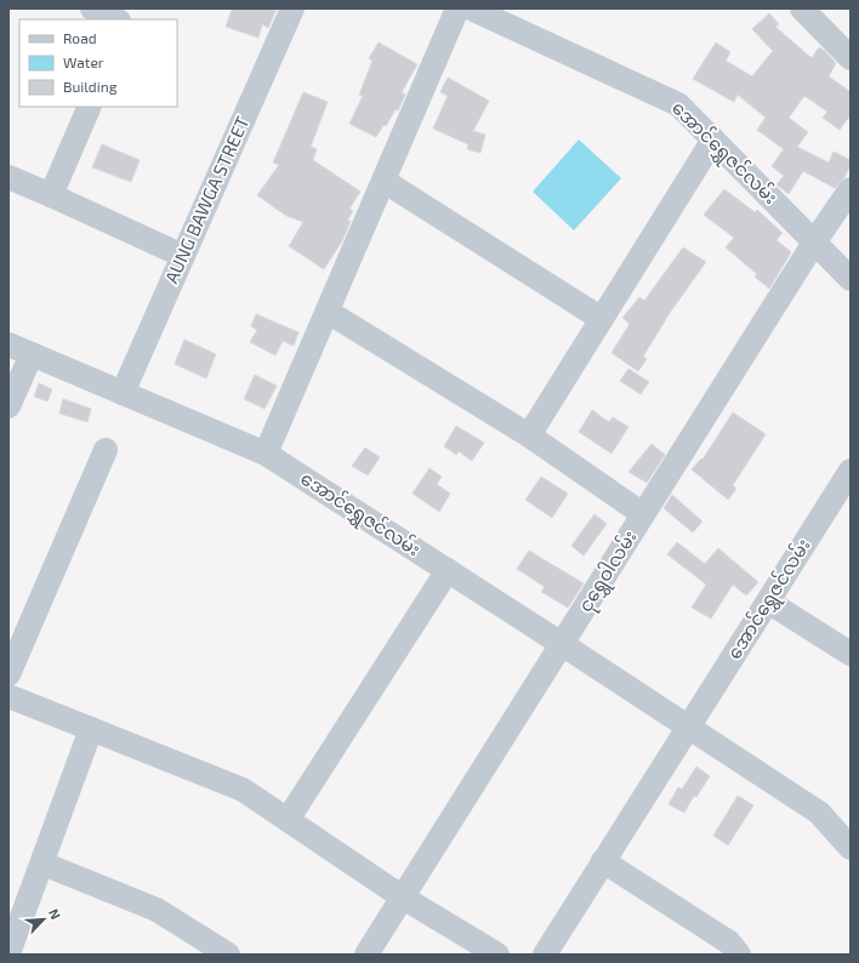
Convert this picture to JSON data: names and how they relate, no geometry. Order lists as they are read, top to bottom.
{
  "streets": {
    "street": ["အောင်ရွှေဇင်လမ်း", "AUNG BAWGA STREET", "ငုရွှေဝါလမ်း"]
  },
  "crossings": [
    ["အောင်ရွှေဇင်လမ်း", "AUNG BAWGA STREET"],
    ["အောင်ရွှေဇင်လမ်း", "ငုရွှေဝါလမ်း"]
  ],
  "legend": ["Road", "Water", "Building"],
  "north": "top right"
}
